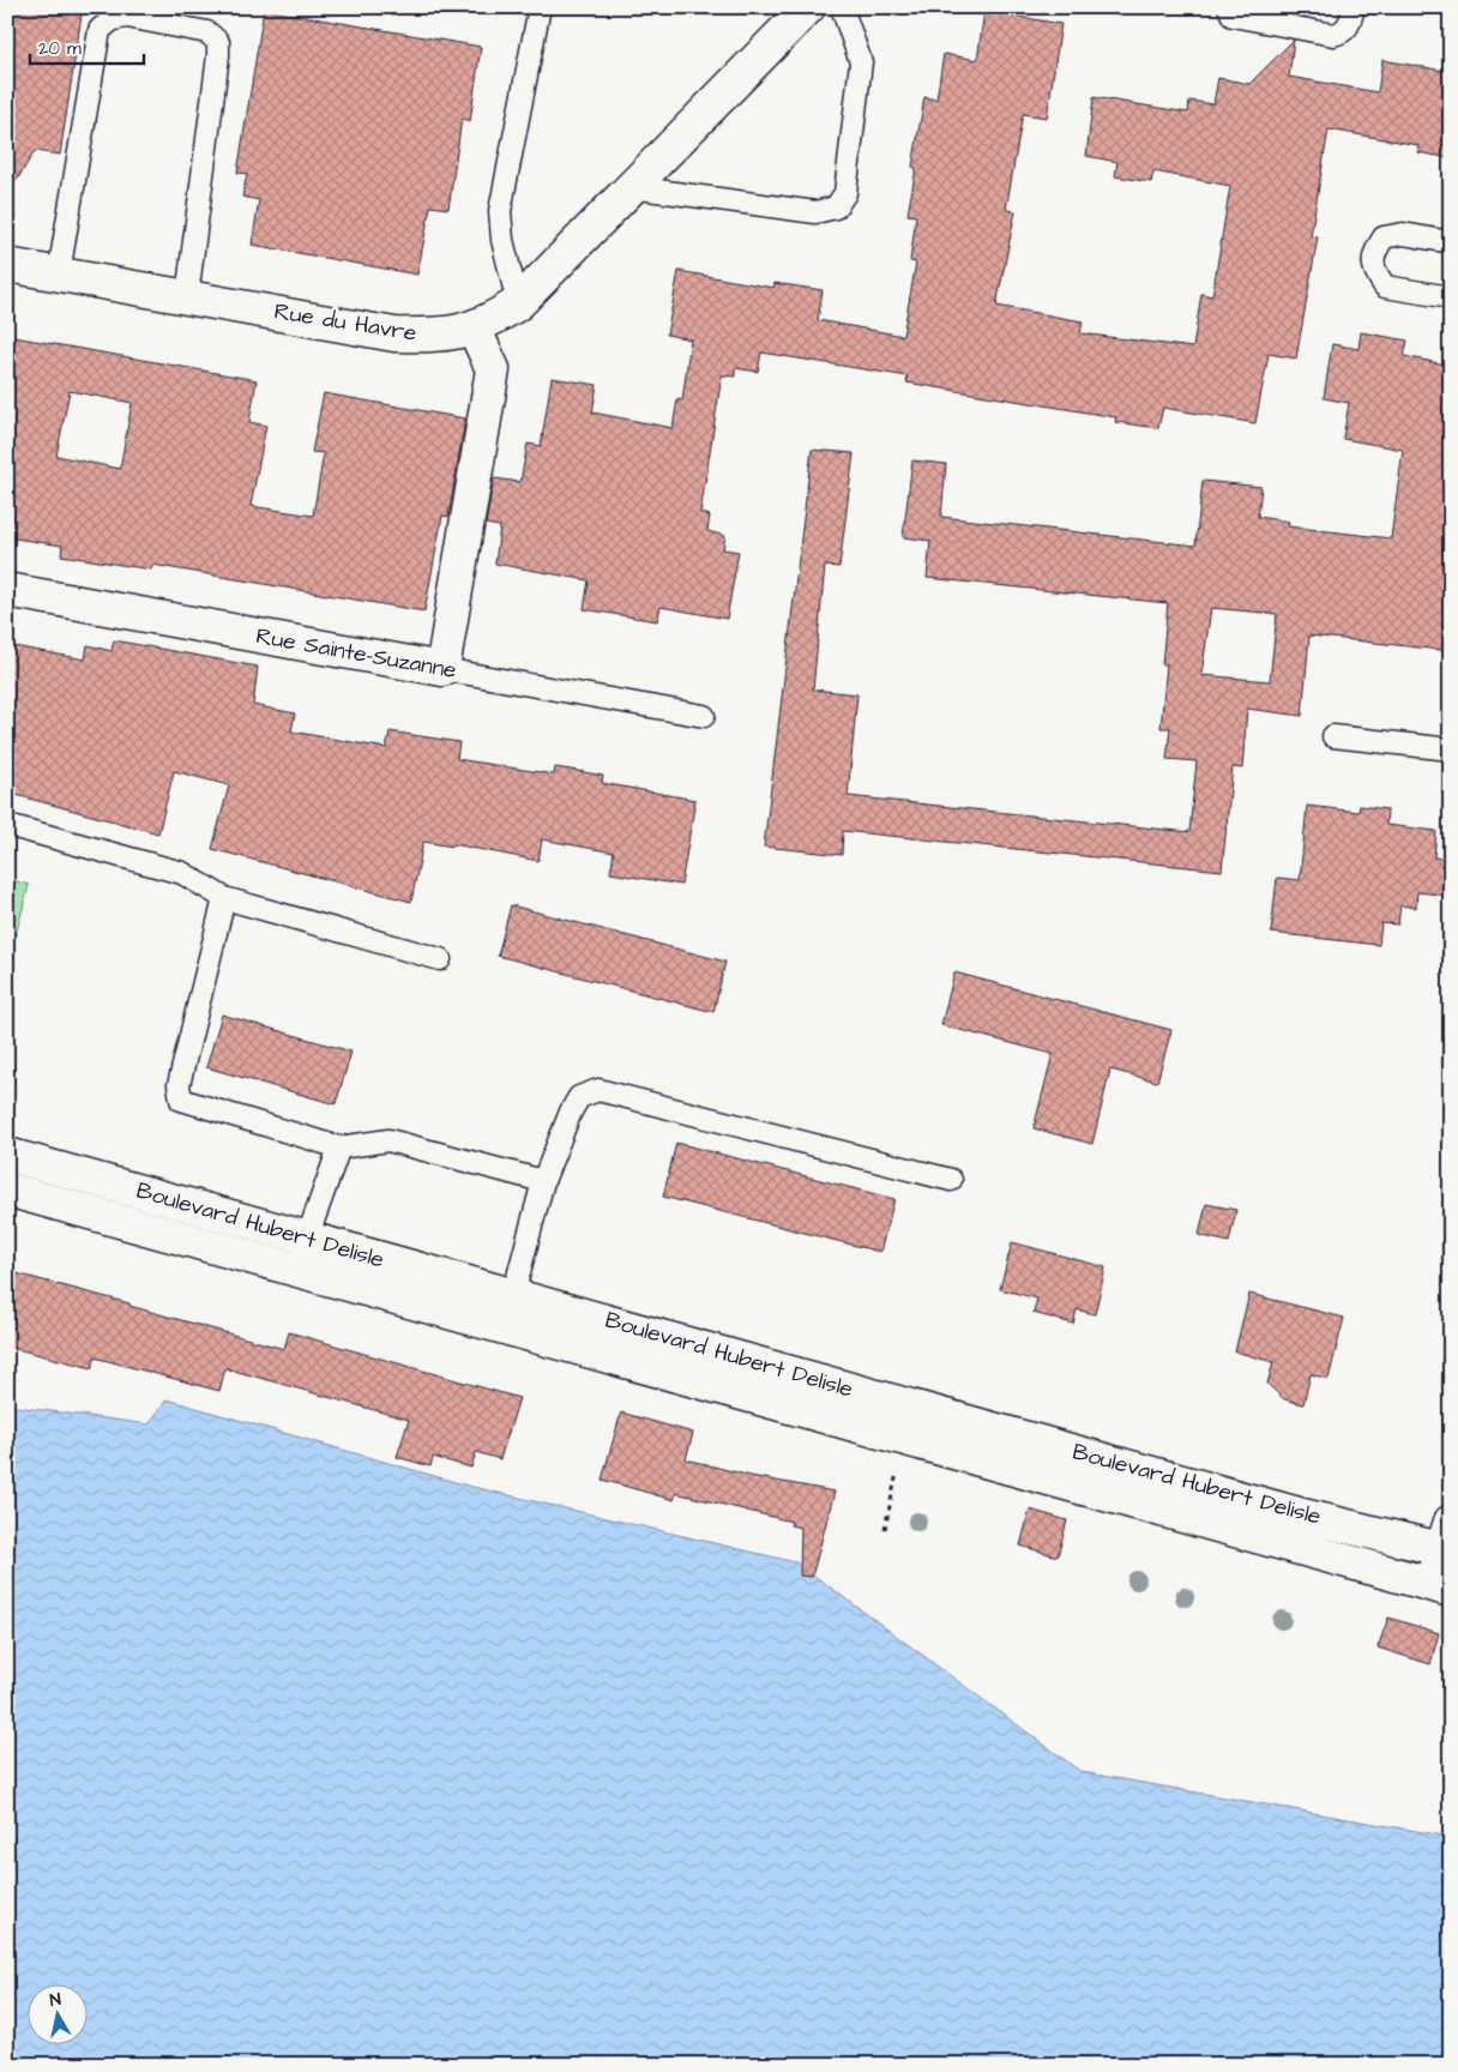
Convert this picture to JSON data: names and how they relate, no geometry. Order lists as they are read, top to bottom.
{
  "streets": {
    "main road": ["Rue du Havre", "Rue Sainte-Suzanne", "Boulevard Hubert Delisle"]
  },
  "scale_bar": "20 m",
  "north": "top"
}
